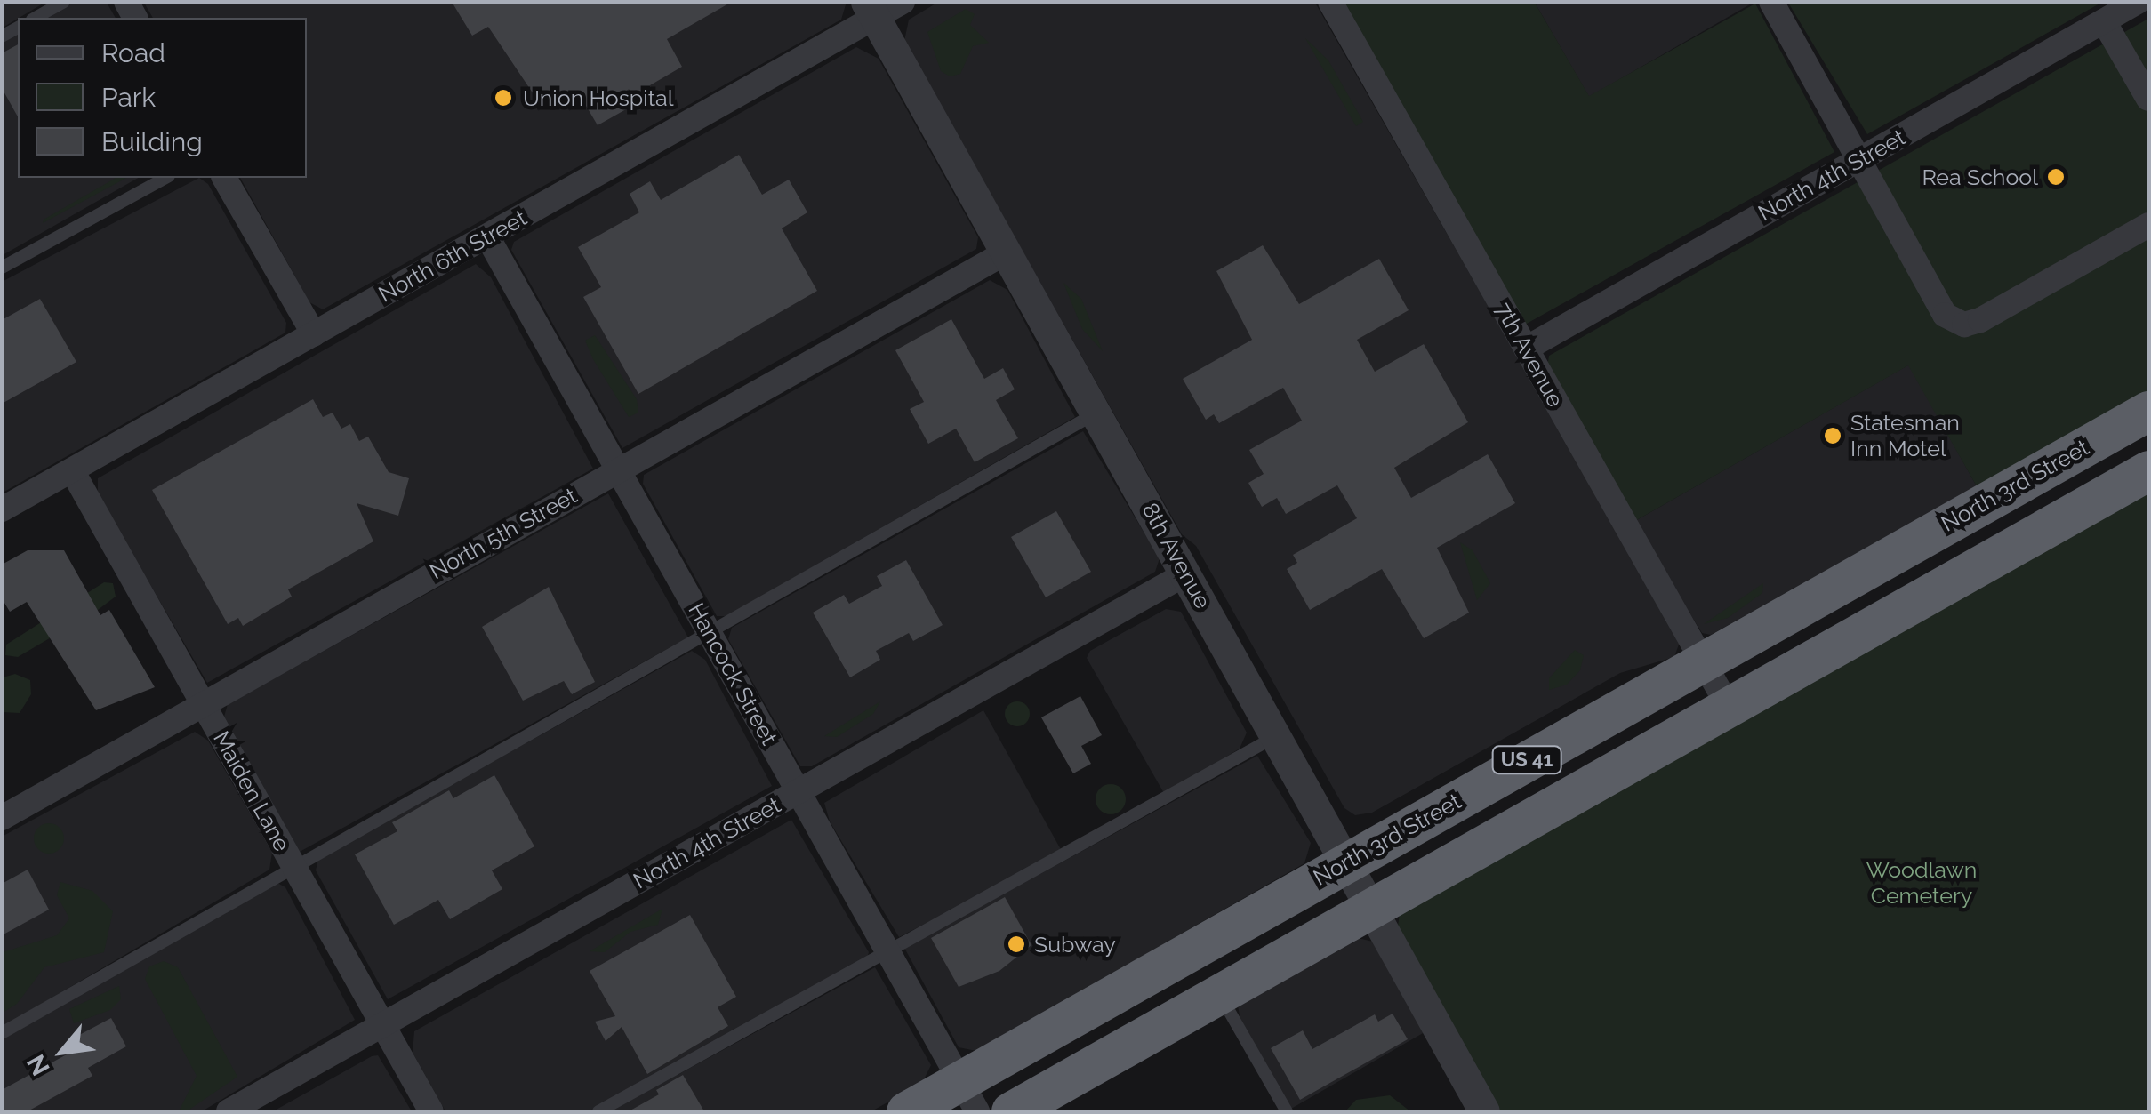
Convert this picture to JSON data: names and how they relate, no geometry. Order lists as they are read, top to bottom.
{
  "streets": {
    "highway": ["North 3rd Street", "US 41"],
    "street": [
      "North 4th Street",
      "North 6th Street",
      "7th Avenue",
      "North 5th Street",
      "8th Avenue",
      "Hancock Street",
      "Maiden Lane"
    ]
  },
  "crossings": [
    ["North 4th Street", "7th Avenue"],
    ["North 4th Street", "8th Avenue"],
    ["North 4th Street", "Hancock Street"],
    ["North 4th Street", "Maiden Lane"],
    ["North 6th Street", "8th Avenue"],
    ["North 6th Street", "Hancock Street"],
    ["North 6th Street", "Maiden Lane"],
    ["7th Avenue", "North 3rd Street"],
    ["7th Avenue", "US 41"],
    ["North 3rd Street", "8th Avenue"],
    ["North 3rd Street", "Hancock Street"],
    ["North 5th Street", "8th Avenue"],
    ["North 5th Street", "Hancock Street"],
    ["North 5th Street", "Maiden Lane"],
    ["8th Avenue", "US 41"]
  ],
  "parks": ["Woodlawn Cemetery"],
  "places": [
    "Union Hospital",
    "Rea School",
    "Statesman Inn Motel",
    "Subway"
  ],
  "legend": ["Road", "Park", "Building"],
  "north": "bottom left"
}
